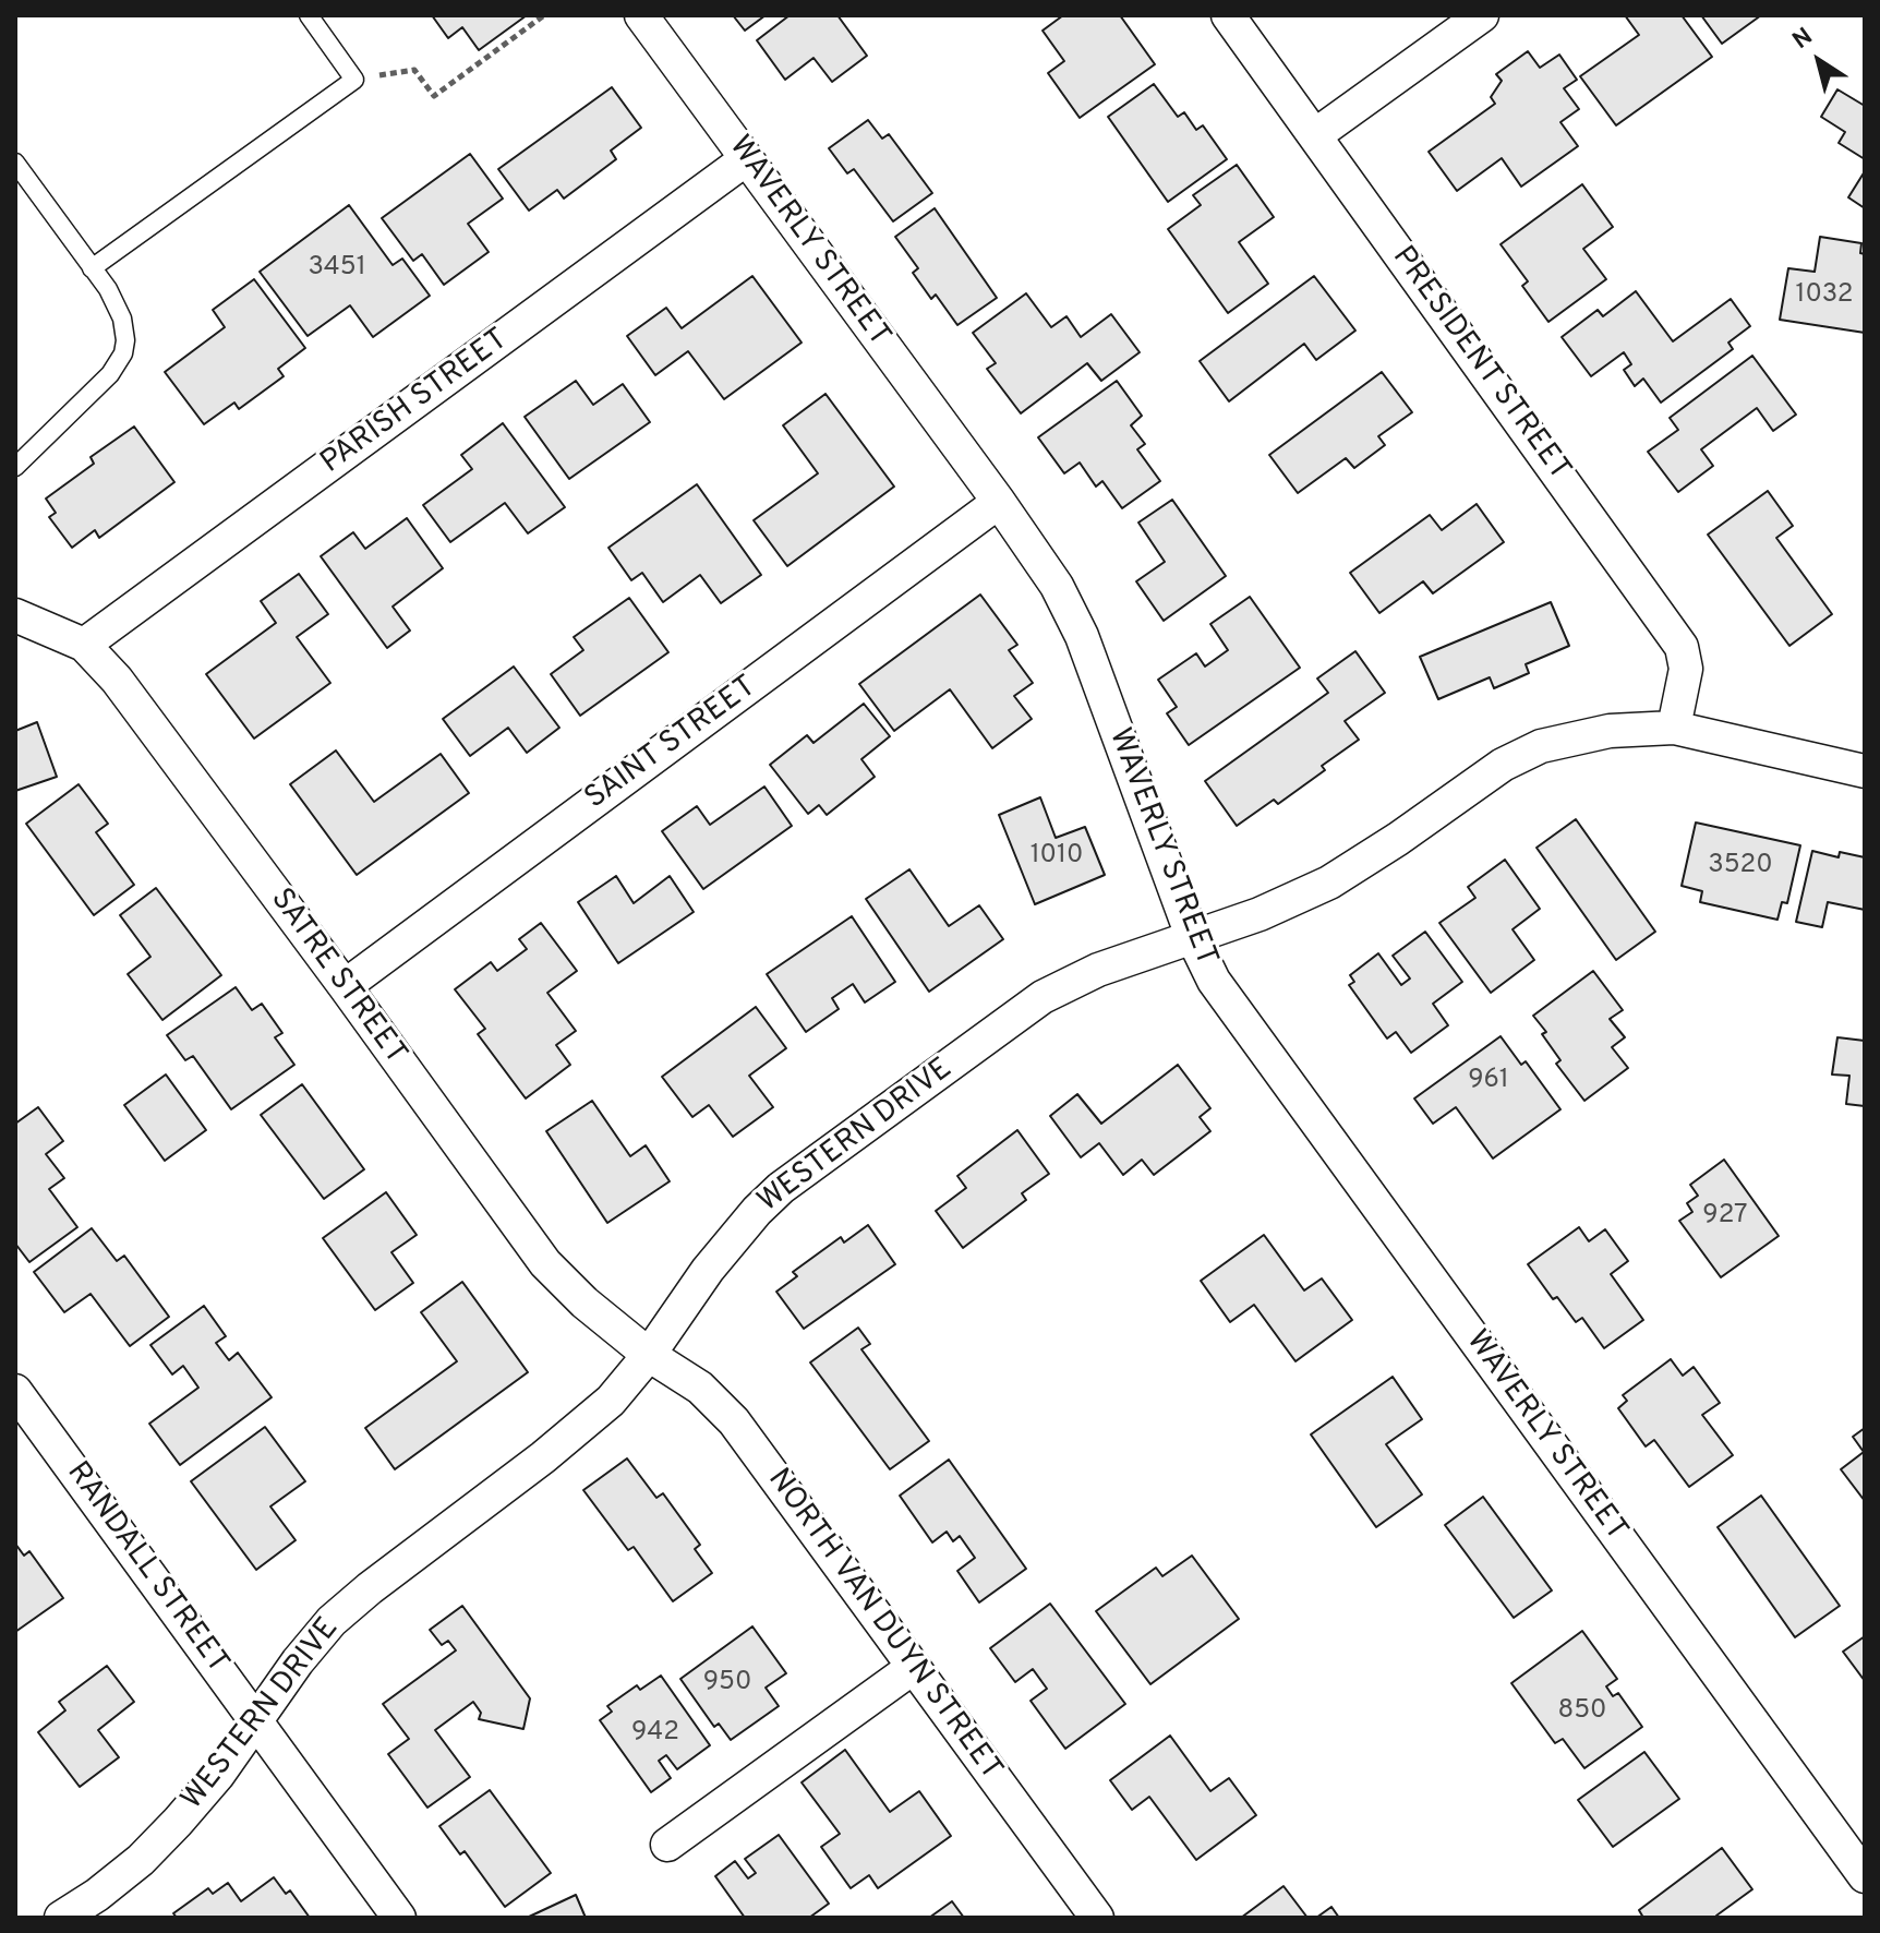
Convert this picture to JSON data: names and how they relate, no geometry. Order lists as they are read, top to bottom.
{
  "streets": {
    "street": [
      "WAVERLY STREET",
      "PRESIDENT STREET",
      "PARISH STREET",
      "SAINT STREET",
      "SATRE STREET",
      "WESTERN DRIVE",
      "RANDALL STREET",
      "NORTH VAN DUYN STREET"
    ]
  },
  "crossings": [
    ["WAVERLY STREET", "PARISH STREET"],
    ["WAVERLY STREET", "SAINT STREET"],
    ["WAVERLY STREET", "WESTERN DRIVE"],
    ["PRESIDENT STREET", "WESTERN DRIVE"],
    ["PARISH STREET", "SATRE STREET"],
    ["SAINT STREET", "SATRE STREET"],
    ["SATRE STREET", "WESTERN DRIVE"],
    ["SATRE STREET", "NORTH VAN DUYN STREET"],
    ["WESTERN DRIVE", "RANDALL STREET"],
    ["WESTERN DRIVE", "NORTH VAN DUYN STREET"]
  ],
  "house_numbers": [
    "3451",
    "1032",
    "1010",
    "3520",
    "961",
    "927",
    "950",
    "850",
    "942"
  ],
  "north": "top left"
}
